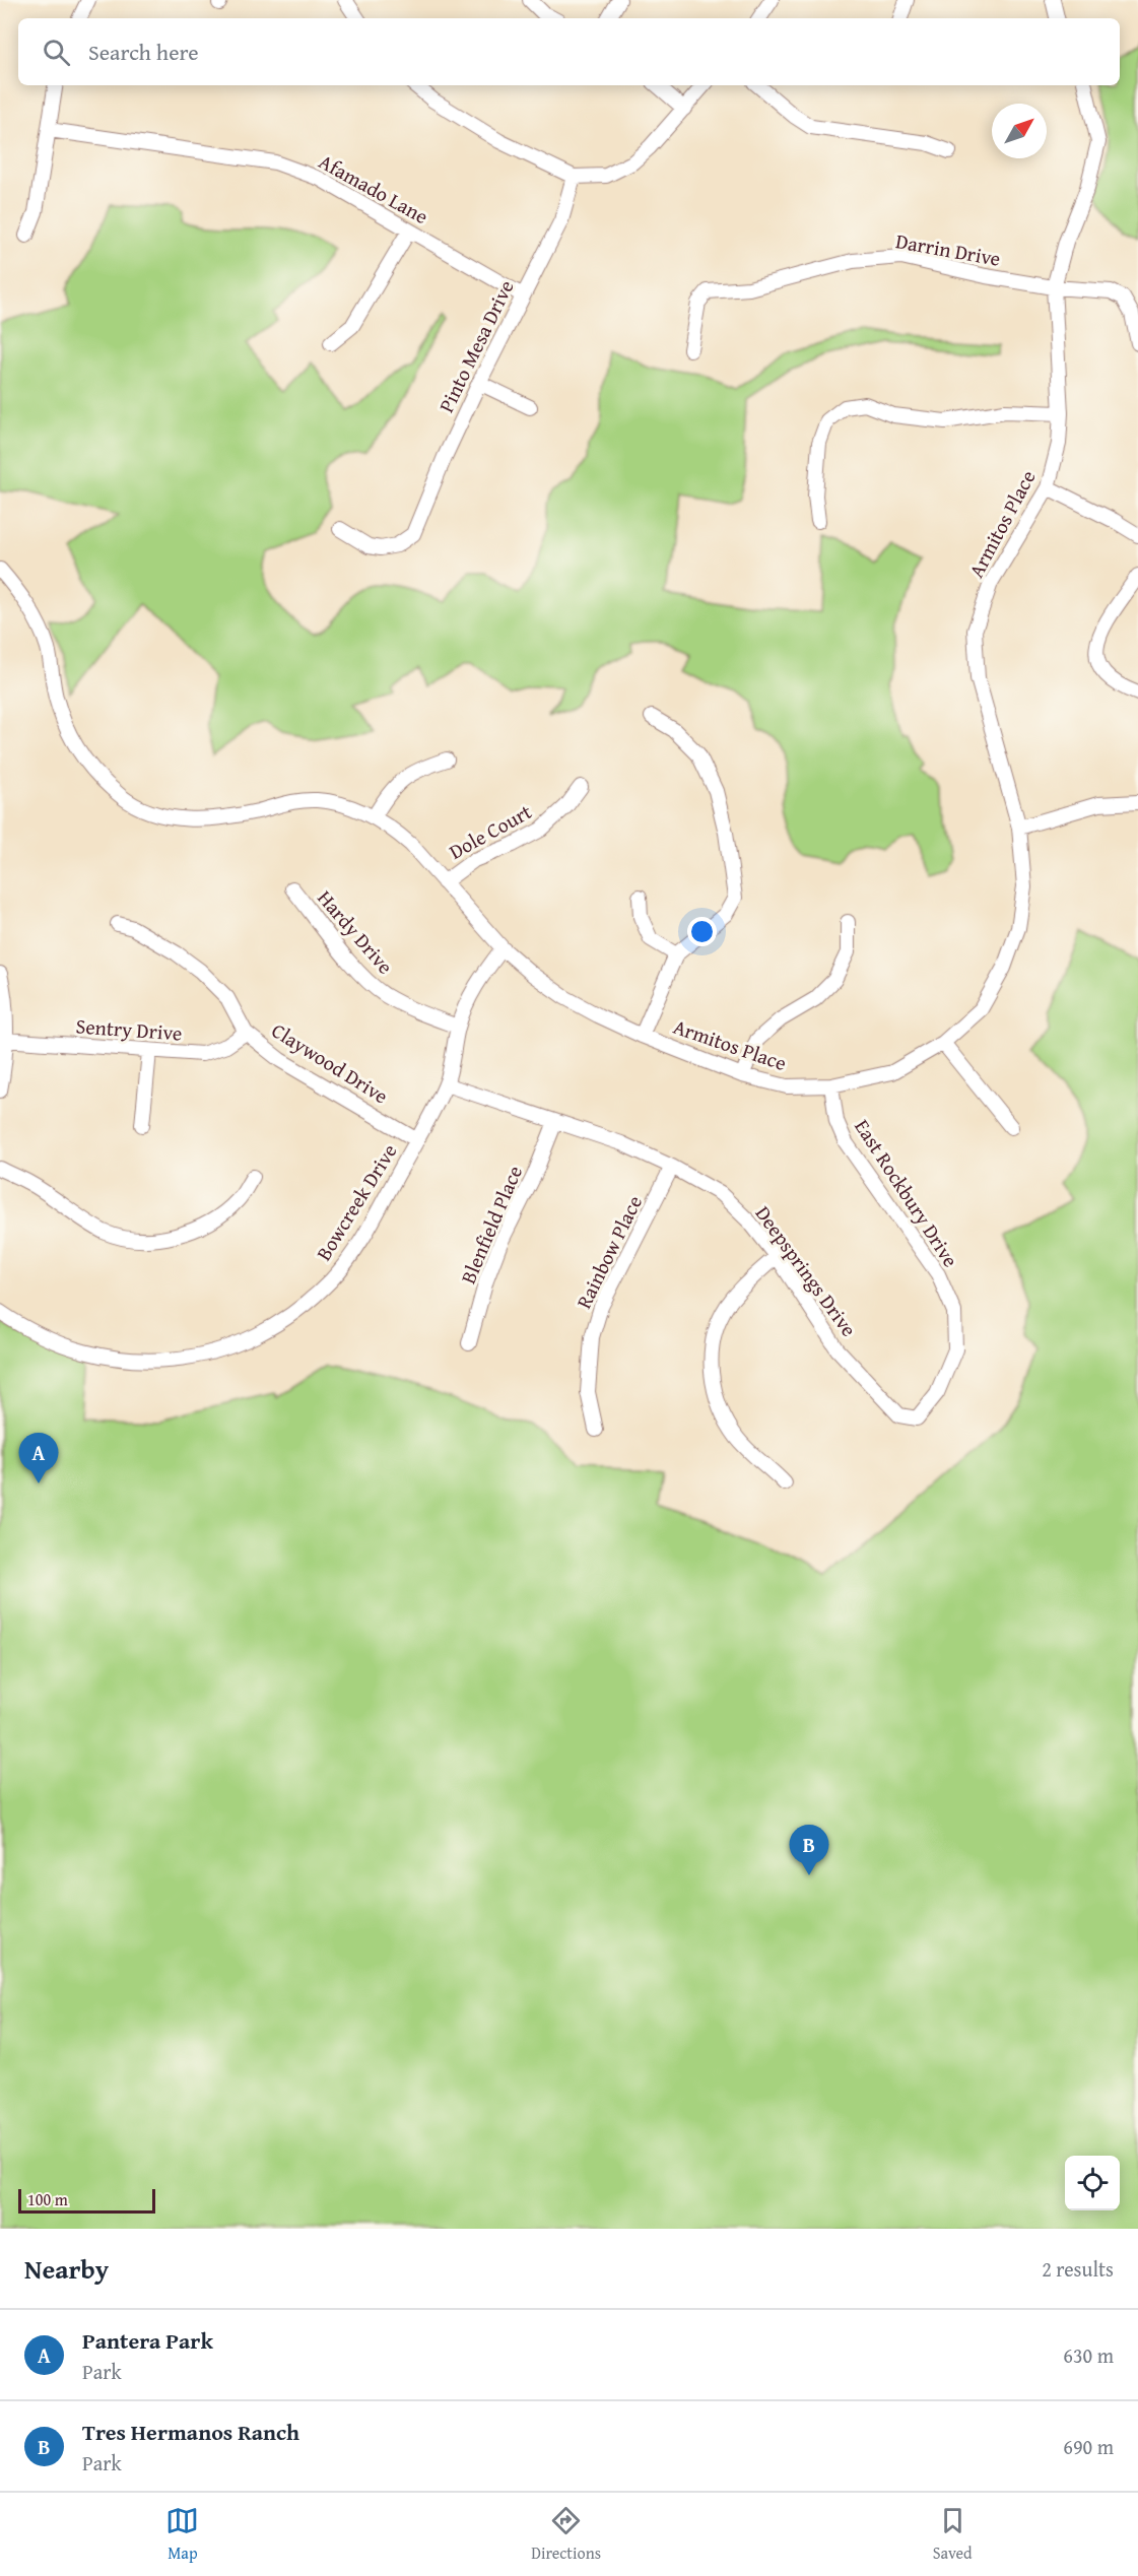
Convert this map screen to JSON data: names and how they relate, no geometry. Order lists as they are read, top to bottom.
{
  "streets": {
    "street": [
      "Afamado Lane",
      "Darrin Drive",
      "Pinto Mesa Drive",
      "Armitos Place",
      "Dole Court",
      "Hardy Drive",
      "Sentry Drive",
      "Claywood Drive",
      "East Rockbury Drive",
      "Bowcreek Drive",
      "Blenfield Place",
      "Rainbow Place",
      "Deepsprings Drive"
    ]
  },
  "crossings": [
    ["Afamado Lane", "Pinto Mesa Drive"],
    ["Darrin Drive", "Armitos Place"],
    ["Armitos Place", "Dole Court"],
    ["Armitos Place", "East Rockbury Drive"],
    ["Armitos Place", "Bowcreek Drive"],
    ["Hardy Drive", "Bowcreek Drive"],
    ["Sentry Drive", "Claywood Drive"],
    ["Claywood Drive", "Bowcreek Drive"],
    ["East Rockbury Drive", "Deepsprings Drive"],
    ["Bowcreek Drive", "Deepsprings Drive"],
    ["Blenfield Place", "Deepsprings Drive"],
    ["Rainbow Place", "Deepsprings Drive"]
  ],
  "scale_bar": "100 m",
  "north": "top right",
  "page": {
    "search": "Search here",
    "pins": ["A", "B"],
    "scale": "100 m",
    "heading": ["Nearby", "2 results"],
    "list": [
      {
        "mark": "A",
        "name": "Pantera Park",
        "note": "Park",
        "value": "630 m"
      },
      {
        "mark": "B",
        "name": "Tres Hermanos Ranch",
        "note": "Park",
        "value": "690 m"
      }
    ],
    "nav": ["Map", "Directions", "Saved"]
  }
}
